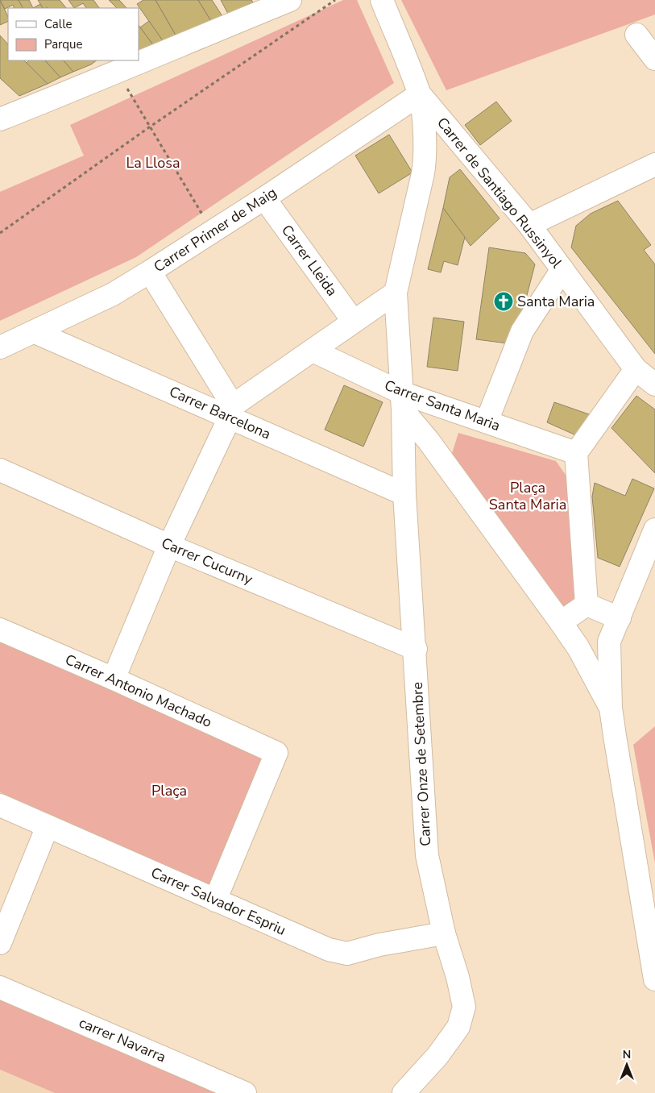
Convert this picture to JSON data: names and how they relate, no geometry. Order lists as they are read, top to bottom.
{
  "streets": {
    "street": [
      "Carrer de Santiago Russinyol",
      "Carrer Primer de Maig",
      "Carrer Lleida",
      "Carrer Santa Maria",
      "Carrer Barcelona",
      "Carrer Cucurny",
      "Carrer Antonio Machado",
      "Carrer Onze de Setembre",
      "Carrer Salvador Espriu",
      "carrer Navarra"
    ]
  },
  "crossings": [
    ["Carrer de Santiago Russinyol", "Carrer Primer de Maig"],
    ["Carrer de Santiago Russinyol", "Carrer Onze de Setembre"],
    ["Carrer Primer de Maig", "Carrer Lleida"],
    ["Carrer Primer de Maig", "Carrer Barcelona"],
    ["Carrer Primer de Maig", "Carrer Onze de Setembre"],
    ["Carrer Santa Maria", "Carrer Onze de Setembre"],
    ["Carrer Barcelona", "Carrer Onze de Setembre"],
    ["Carrer Cucurny", "Carrer Onze de Setembre"],
    ["Carrer Antonio Machado", "Carrer Salvador Espriu"],
    ["Carrer Onze de Setembre", "Carrer Salvador Espriu"]
  ],
  "parks": ["La Llosa", "Plaça Santa Maria", "Plaça"],
  "places": {
    "church": ["Santa Maria"]
  },
  "legend": ["Calle", "Parque"],
  "north": "top"
}
